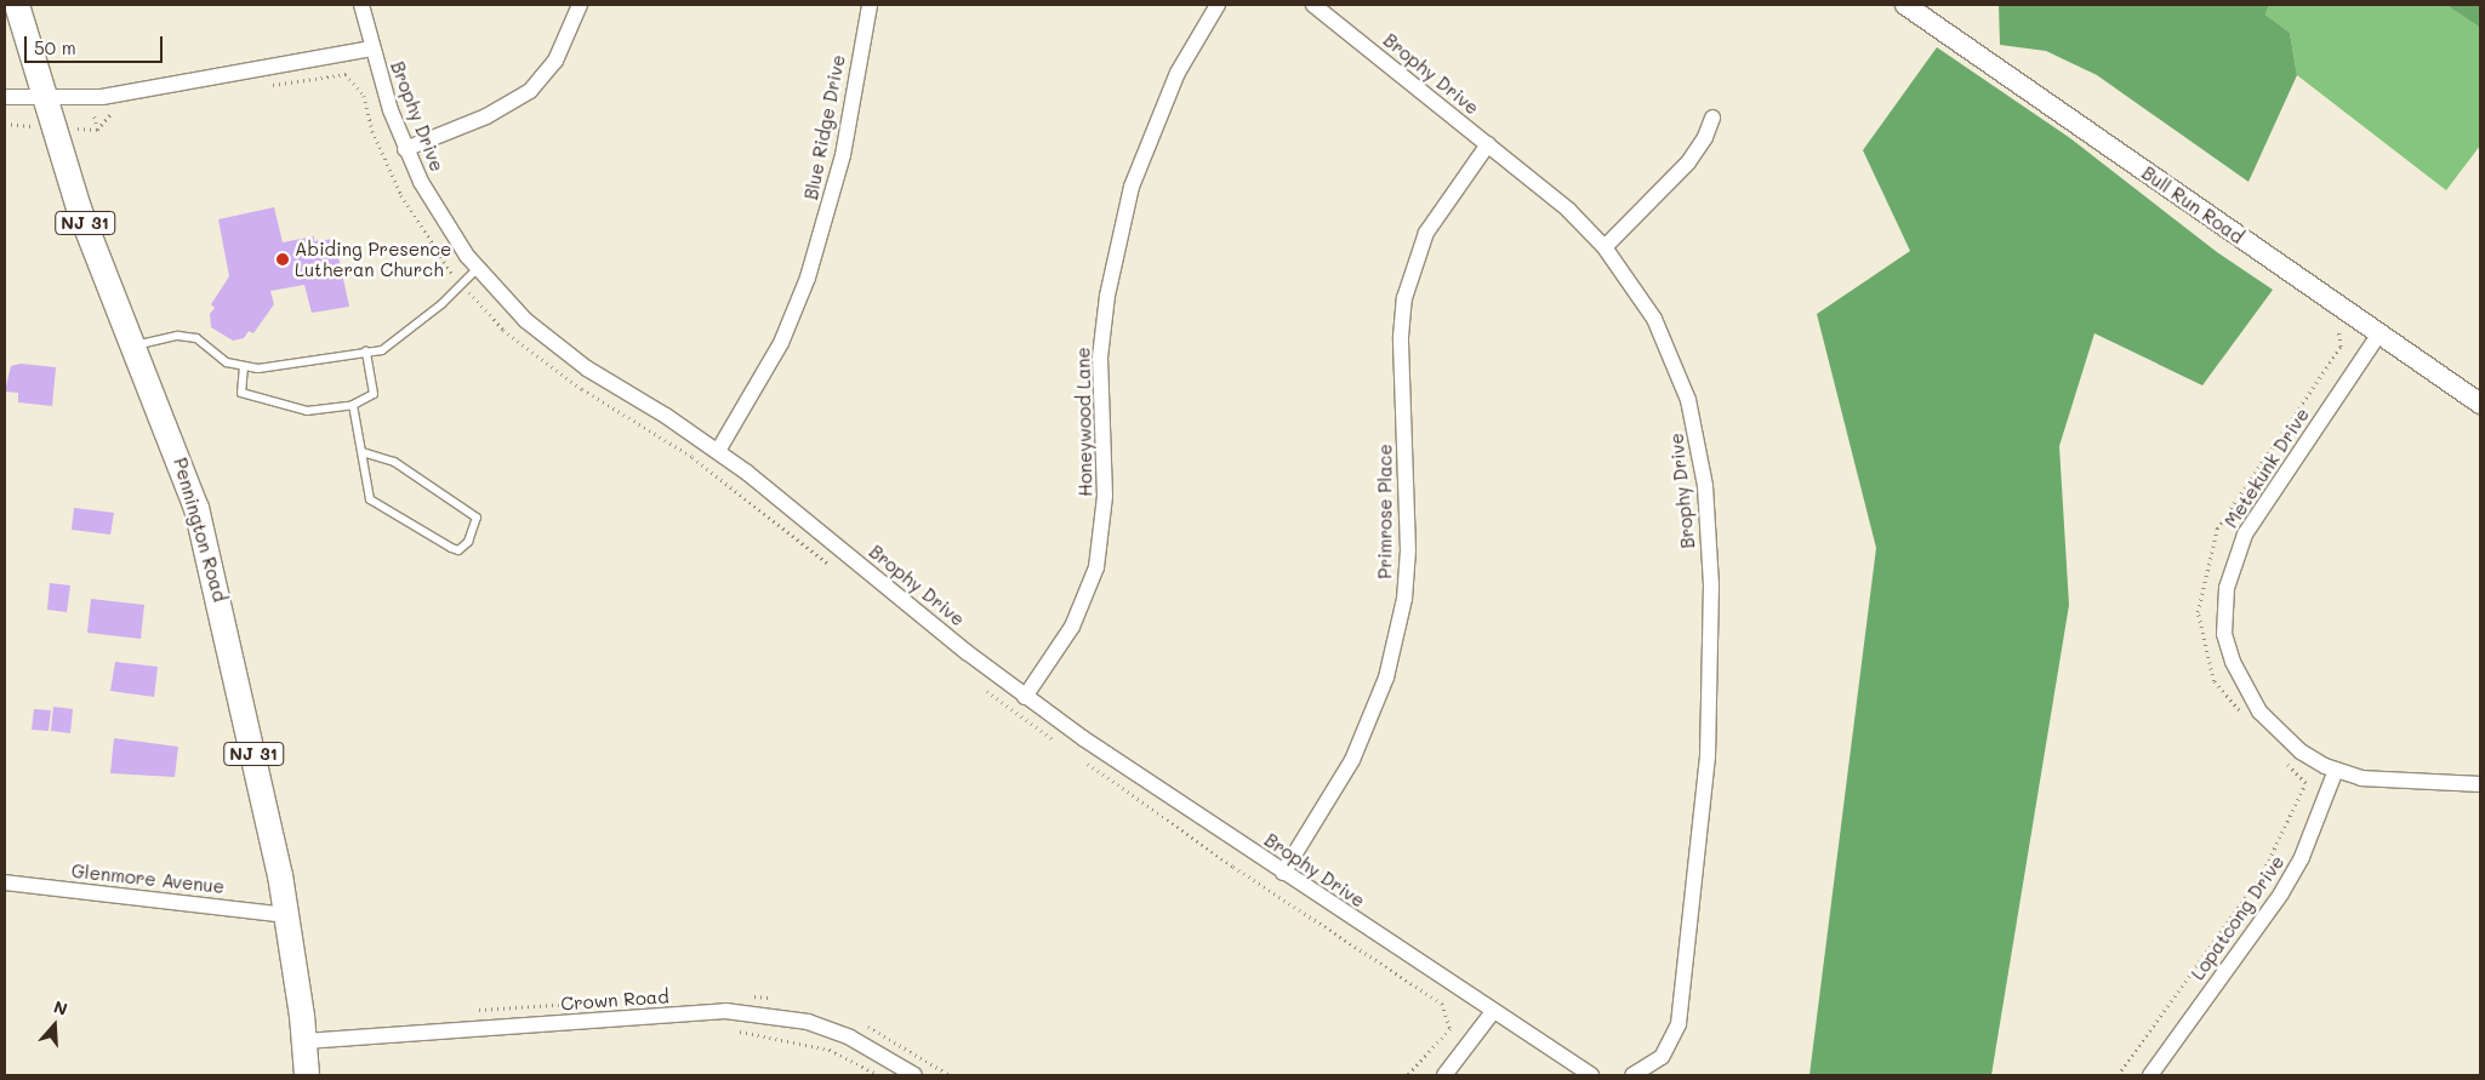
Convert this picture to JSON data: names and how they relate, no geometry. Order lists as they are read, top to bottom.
{
  "streets": {
    "main road": ["NJ 31", "Pennington Road"],
    "street": [
      "Brophy Drive",
      "Blue Ridge Drive",
      "Bull Run Road",
      "Honeywood Lane",
      "Metekunk Drive",
      "Primrose Place",
      "Glenmore Avenue",
      "Lopatcong Drive",
      "Crown Road"
    ]
  },
  "crossings": [
    ["Brophy Drive", "Blue Ridge Drive"],
    ["Brophy Drive", "Honeywood Lane"],
    ["Brophy Drive", "Primrose Place"],
    ["Bull Run Road", "Metekunk Drive"],
    ["Metekunk Drive", "Lopatcong Drive"],
    ["Pennington Road", "Glenmore Avenue"],
    ["Pennington Road", "Crown Road"]
  ],
  "places": ["Abiding Presence Lutheran Church"],
  "scale_bar": "50 m",
  "north": "top"
}
